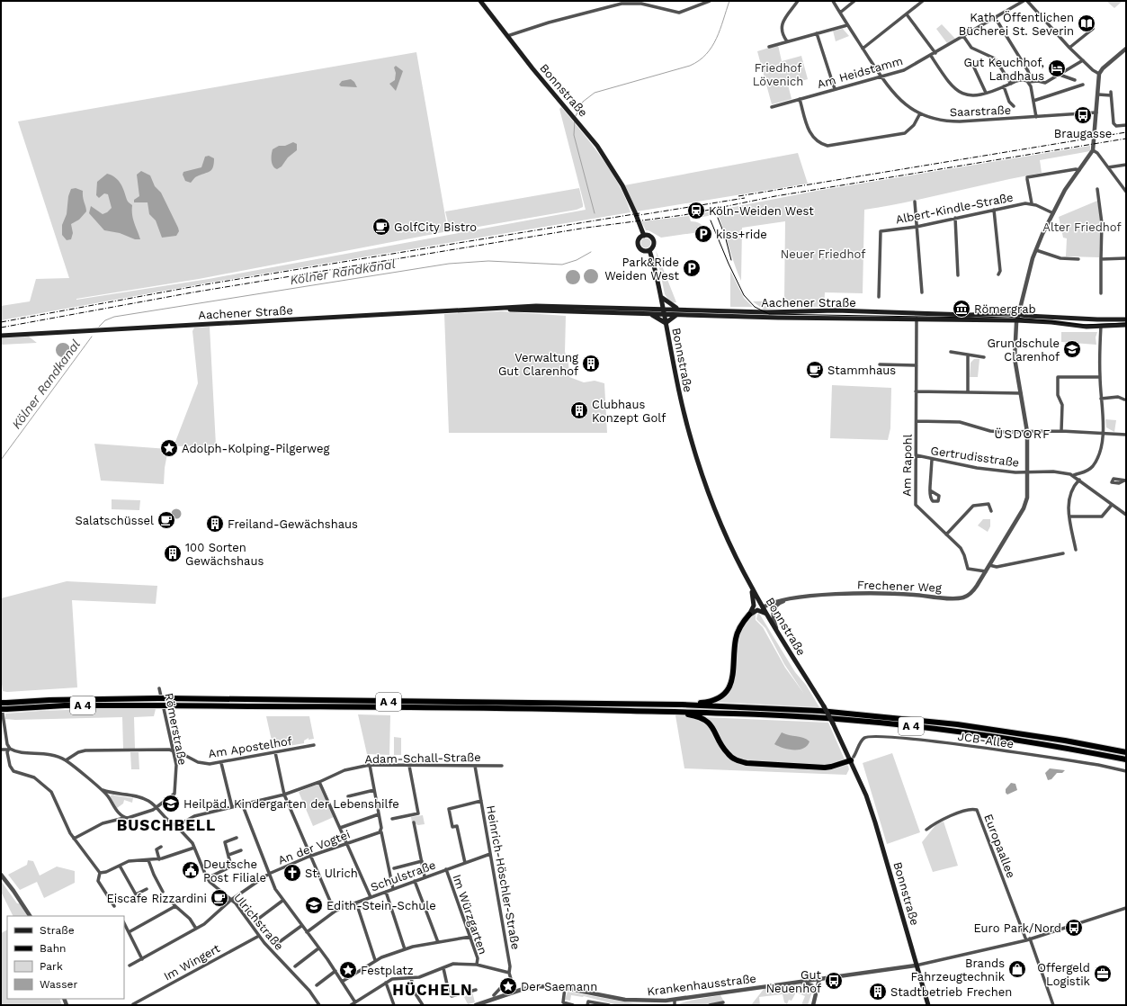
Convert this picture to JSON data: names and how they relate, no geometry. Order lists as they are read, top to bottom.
{
  "streets": {
    "highway": ["A 4"],
    "main road": ["Bonnstraße", "Aachener Straße"],
    "street": [
      "Am Heidstamm",
      "Saarstraße",
      "Albert-Kindle-Straße",
      "Gertrudisstraße",
      "Am Rapohl",
      "Frechener Weg",
      "Römerstraße",
      "JCB-Allee",
      "Am Apostelhof",
      "Adam-Schall-Straße",
      "Europaallee",
      "An der Vogtei",
      "Schulstraße",
      "Heinrich-Höschler-Straße",
      "Im Würzgarten",
      "Ulrichstraße",
      "Im Wingert",
      "Krankenhausstraße"
    ]
  },
  "crossings": [
    ["Am Heidstamm", "Saarstraße"],
    ["Bonnstraße", "Aachener Straße"],
    ["Bonnstraße", "Frechener Weg"],
    ["Bonnstraße", "JCB-Allee"],
    ["Bonnstraße", "Krankenhausstraße"],
    ["Albert-Kindle-Straße", "Frechener Weg"],
    ["Aachener Straße", "Am Rapohl"],
    ["Aachener Straße", "Frechener Weg"],
    ["Gertrudisstraße", "Am Rapohl"],
    ["Gertrudisstraße", "Frechener Weg"],
    ["Am Rapohl", "Frechener Weg"],
    ["Römerstraße", "Am Apostelhof"],
    ["Adam-Schall-Straße", "An der Vogtei"],
    ["Adam-Schall-Straße", "Heinrich-Höschler-Straße"],
    ["Adam-Schall-Straße", "Ulrichstraße"],
    ["An der Vogtei", "Ulrichstraße"],
    ["Schulstraße", "Heinrich-Höschler-Straße"],
    ["Schulstraße", "Im Würzgarten"],
    ["Heinrich-Höschler-Straße", "Krankenhausstraße"],
    ["Ulrichstraße", "Im Wingert"]
  ],
  "districts": ["ÜSDORF", "BUSCHBELL", "HÜCHELN"],
  "water": ["Kölner Randkanal"],
  "parks": ["Friedhof Lövenich", "Alter Friedhof", "Neuer Friedhof"],
  "places": {
    "library": ["Kath. Öffentlichen Bücherei St. Severin"],
    "hotel": ["Gut Keuchhof, Landhaus"],
    "bus stop": ["Braugasse", "Euro Park/Nord", "Gut Neuenhof"],
    "station": ["Köln-Weiden West"],
    "cafe": [
      "GolfCity Bistro",
      "Stammhaus",
      "Salatschüssel",
      "Eiscafe Rizzardini"
    ],
    "parking": ["kiss+ride", "Park&Ride Weiden West"],
    "museum": ["Römergrab"],
    "school or university": ["Grundschule Clarenhof", "Heilpäd. Kindergarten der Lebenshilfe", "Edith-Stein-Schule"],
    "building": [
      "Verwaltung Gut Clarenhof",
      "Clubhaus Konzept Golf",
      "Freiland-Gewächshaus",
      "100 Sorten Gewächshaus",
      "Stadtbetrieb Frechen"
    ],
    "place": ["Adolph-Kolping-Pilgerweg", "Festplatz", "Der Saemann"],
    "public building": ["Deutsche Post Filiale"],
    "church": ["St. Ulrich"],
    "shop": ["Brands Fahrzeugtechnik"],
    "office": ["Offergeld Logistik"]
  },
  "legend": [
    "Straße",
    "Bahn",
    "Park",
    "Wasser"
  ]
}
